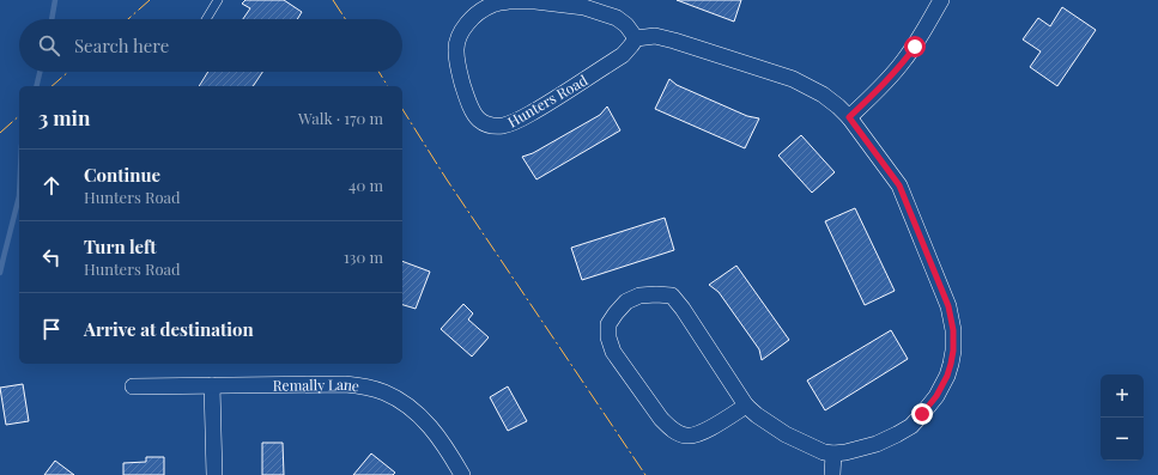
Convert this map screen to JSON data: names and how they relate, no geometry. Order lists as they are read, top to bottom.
{
  "streets": {
    "street": ["Hunters Road", "Remally Lane"]
  },
  "page": {
    "search": "Search here",
    "heading": ["3 min", "Walk · 170 m"],
    "list": [
      ["Continue", "Hunters Road", "40 m"],
      ["Turn left", "Hunters Road", "130 m"],
      "Arrive at destination"
    ],
    "map_buttons": ["+", "−"]
  }
}
